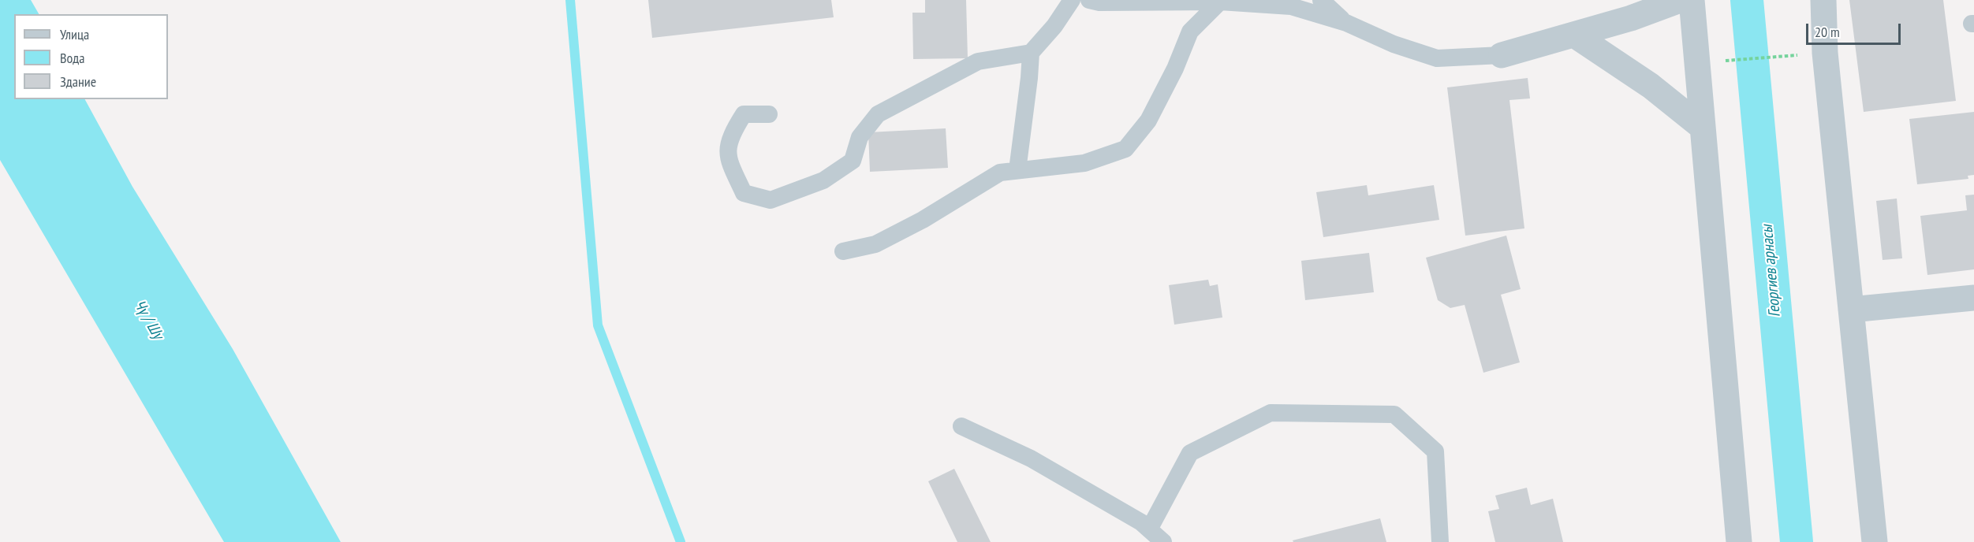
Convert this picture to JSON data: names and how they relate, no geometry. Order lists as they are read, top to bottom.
{
  "water": ["Георгиев арнасы", "Чү / Шу"],
  "legend": ["Улица", "Вода", "Здание"],
  "scale_bar": "20 m"
}
